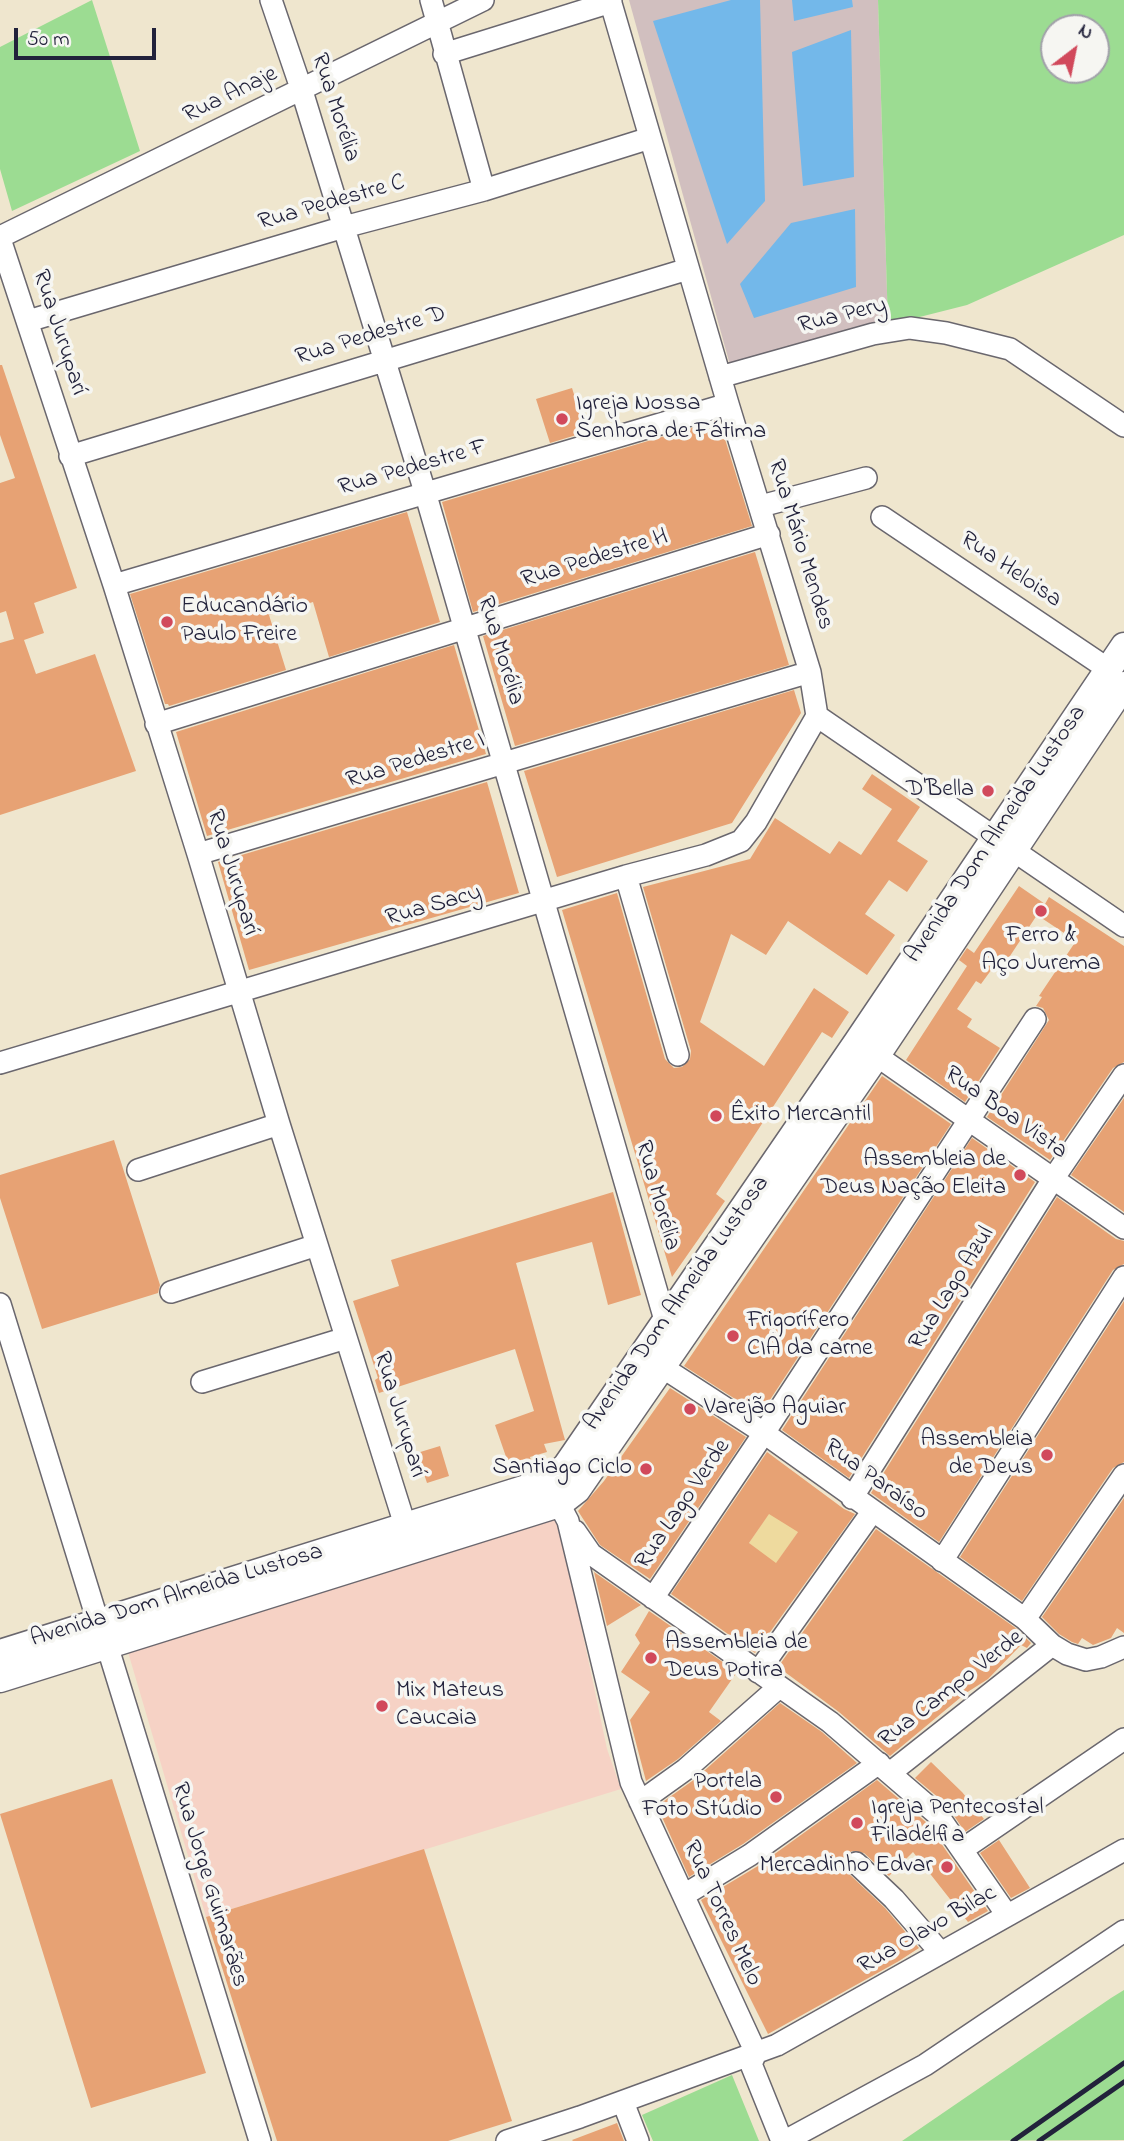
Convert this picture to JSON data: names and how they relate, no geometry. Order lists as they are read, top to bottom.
{
  "streets": {
    "main road": ["Avenida Dom Almeida Lustosa"],
    "street": [
      "Rua Anaje",
      "Rua Morélia",
      "Rua Pedestre C",
      "Rua Pery",
      "Rua Juruparí",
      "Rua Pedestre D",
      "Rua Pedestre F",
      "Rua Mário Mendes",
      "Rua Pedestre H",
      "Rua Heloisa",
      "Rua Pedestre I",
      "Rua Sacy",
      "Rua Boa Vista",
      "Rua Lago Azul",
      "Rua Paraíso",
      "Rua Lago Verde",
      "Rua Campo Verde",
      "Rua Jorge Guimarães",
      "Rua Torres Melo",
      "Rua Olavo Bilac"
    ]
  },
  "crossings": [
    ["Rua Anaje", "Rua Morélia"],
    ["Rua Anaje", "Rua Juruparí"],
    ["Rua Morélia", "Rua Pedestre C"],
    ["Rua Morélia", "Rua Pedestre D"],
    ["Rua Morélia", "Rua Pedestre F"],
    ["Rua Morélia", "Rua Pedestre H"],
    ["Rua Morélia", "Rua Pedestre I"],
    ["Rua Morélia", "Avenida Dom Almeida Lustosa"],
    ["Rua Morélia", "Rua Sacy"],
    ["Rua Pedestre C", "Rua Juruparí"],
    ["Rua Pedestre C", "Rua Mário Mendes"],
    ["Rua Pery", "Rua Mário Mendes"],
    ["Rua Juruparí", "Rua Pedestre D"],
    ["Rua Juruparí", "Rua Pedestre F"],
    ["Rua Juruparí", "Rua Pedestre H"],
    ["Rua Juruparí", "Rua Pedestre I"],
    ["Rua Juruparí", "Avenida Dom Almeida Lustosa"],
    ["Rua Juruparí", "Rua Sacy"],
    ["Rua Pedestre D", "Rua Mário Mendes"],
    ["Rua Pedestre F", "Rua Mário Mendes"],
    ["Rua Mário Mendes", "Rua Pedestre H"],
    ["Rua Mário Mendes", "Rua Pedestre I"],
    ["Rua Mário Mendes", "Rua Sacy"],
    ["Rua Heloisa", "Avenida Dom Almeida Lustosa"],
    ["Avenida Dom Almeida Lustosa", "Rua Boa Vista"],
    ["Avenida Dom Almeida Lustosa", "Rua Paraíso"],
    ["Avenida Dom Almeida Lustosa", "Rua Jorge Guimarães"],
    ["Avenida Dom Almeida Lustosa", "Rua Torres Melo"],
    ["Rua Boa Vista", "Rua Lago Azul"],
    ["Rua Boa Vista", "Rua Lago Verde"],
    ["Rua Lago Azul", "Rua Paraíso"],
    ["Rua Paraíso", "Rua Lago Verde"],
    ["Rua Paraíso", "Rua Campo Verde"],
    ["Rua Campo Verde", "Rua Torres Melo"],
    ["Rua Torres Melo", "Rua Olavo Bilac"]
  ],
  "places": [
    "Igreja Nossa Senhora de Fátima",
    "Educandário Paulo Freire",
    "D'Bella",
    "Ferro & Aço Jurema",
    "Êxito Mercantil",
    "Assembleia de Deus Nação Eleita",
    "Frigorífero CIA da carne",
    "Varejão Aguiar",
    "Assembleia de Deus",
    "Santiago Ciclo",
    "Assembleia de Deus Potira",
    "Mix Mateus Caucaia",
    "Portela Foto Stúdio",
    "Igreja Pentecostal Filadélfia",
    "Mercadinho Edvar"
  ],
  "scale_bar": "50 m",
  "north": "top right"
}
